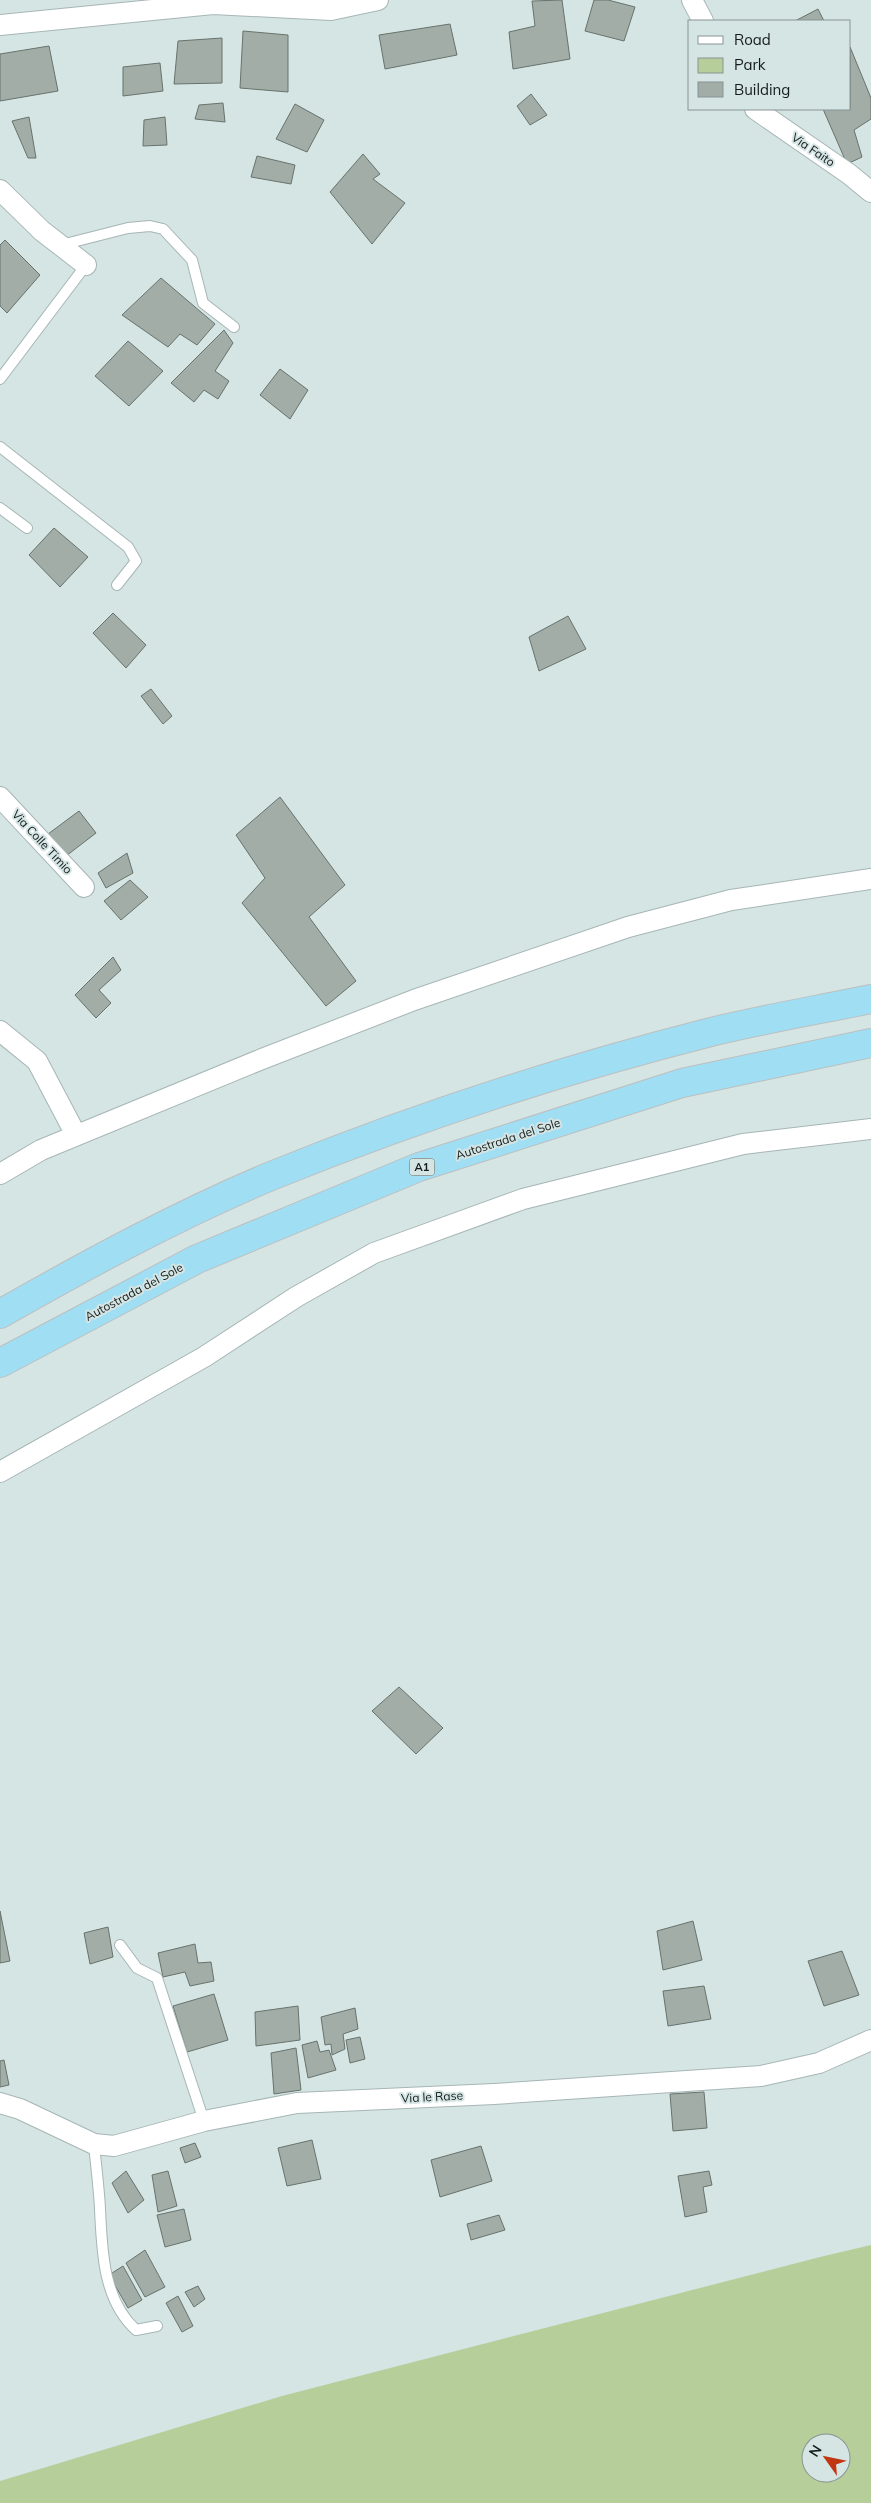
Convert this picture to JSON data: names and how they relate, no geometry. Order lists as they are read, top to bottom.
{
  "streets": {
    "highway": ["Autostrada del Sole", "A1"],
    "street": ["Via Faito", "Via Colle Timio", "Via le Rase"]
  },
  "legend": ["Road", "Park", "Building"],
  "north": "top left"
}
